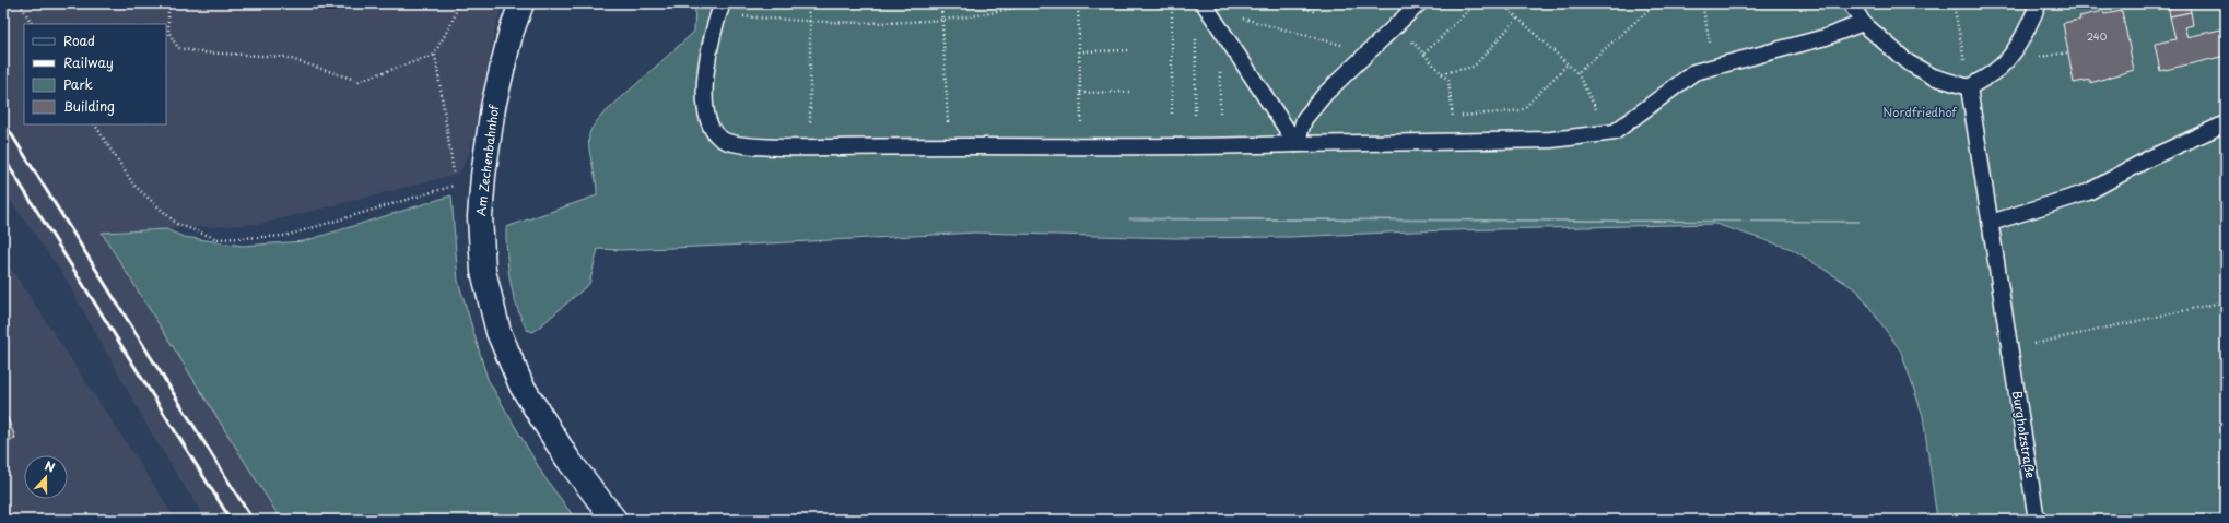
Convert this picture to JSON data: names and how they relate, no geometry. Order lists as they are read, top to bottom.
{
  "streets": {
    "street": ["Am Zechenbahnhof"],
    "lane": ["Burgholzstraße"]
  },
  "parks": ["Nordfriedhof"],
  "house_numbers": ["240"],
  "legend": [
    "Road",
    "Railway",
    "Park",
    "Building"
  ],
  "north": "top"
}
